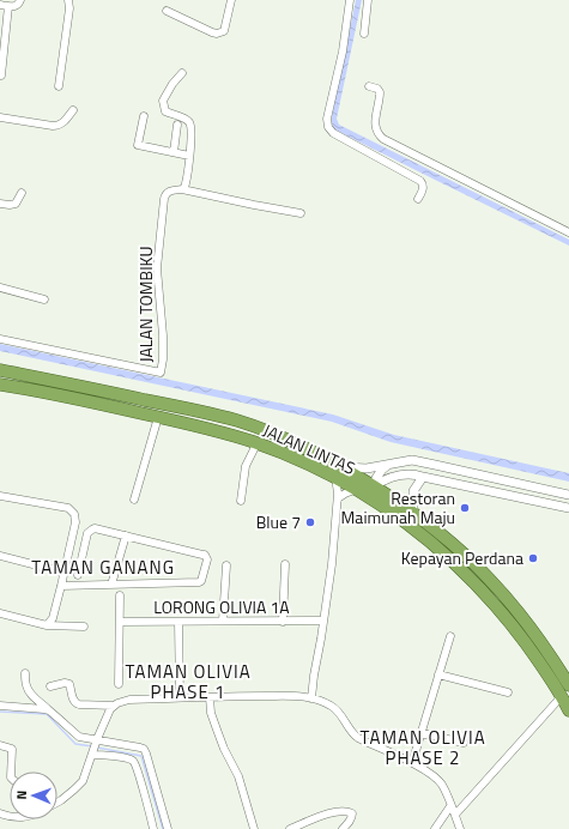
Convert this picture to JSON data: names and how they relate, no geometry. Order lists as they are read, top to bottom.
{
  "streets": {
    "highway": ["JALAN LINTAS"],
    "street": ["JALAN TOMBIKU", "LORONG OLIVIA 1A"]
  },
  "districts": ["TAMAN GANANG", "TAMAN OLIVIA PHASE 1", "TAMAN OLIVIA PHASE 2"],
  "places": ["Restoran Maimunah Maju", "Blue 7", "Kepayan Perdana"],
  "north": "left"
}
